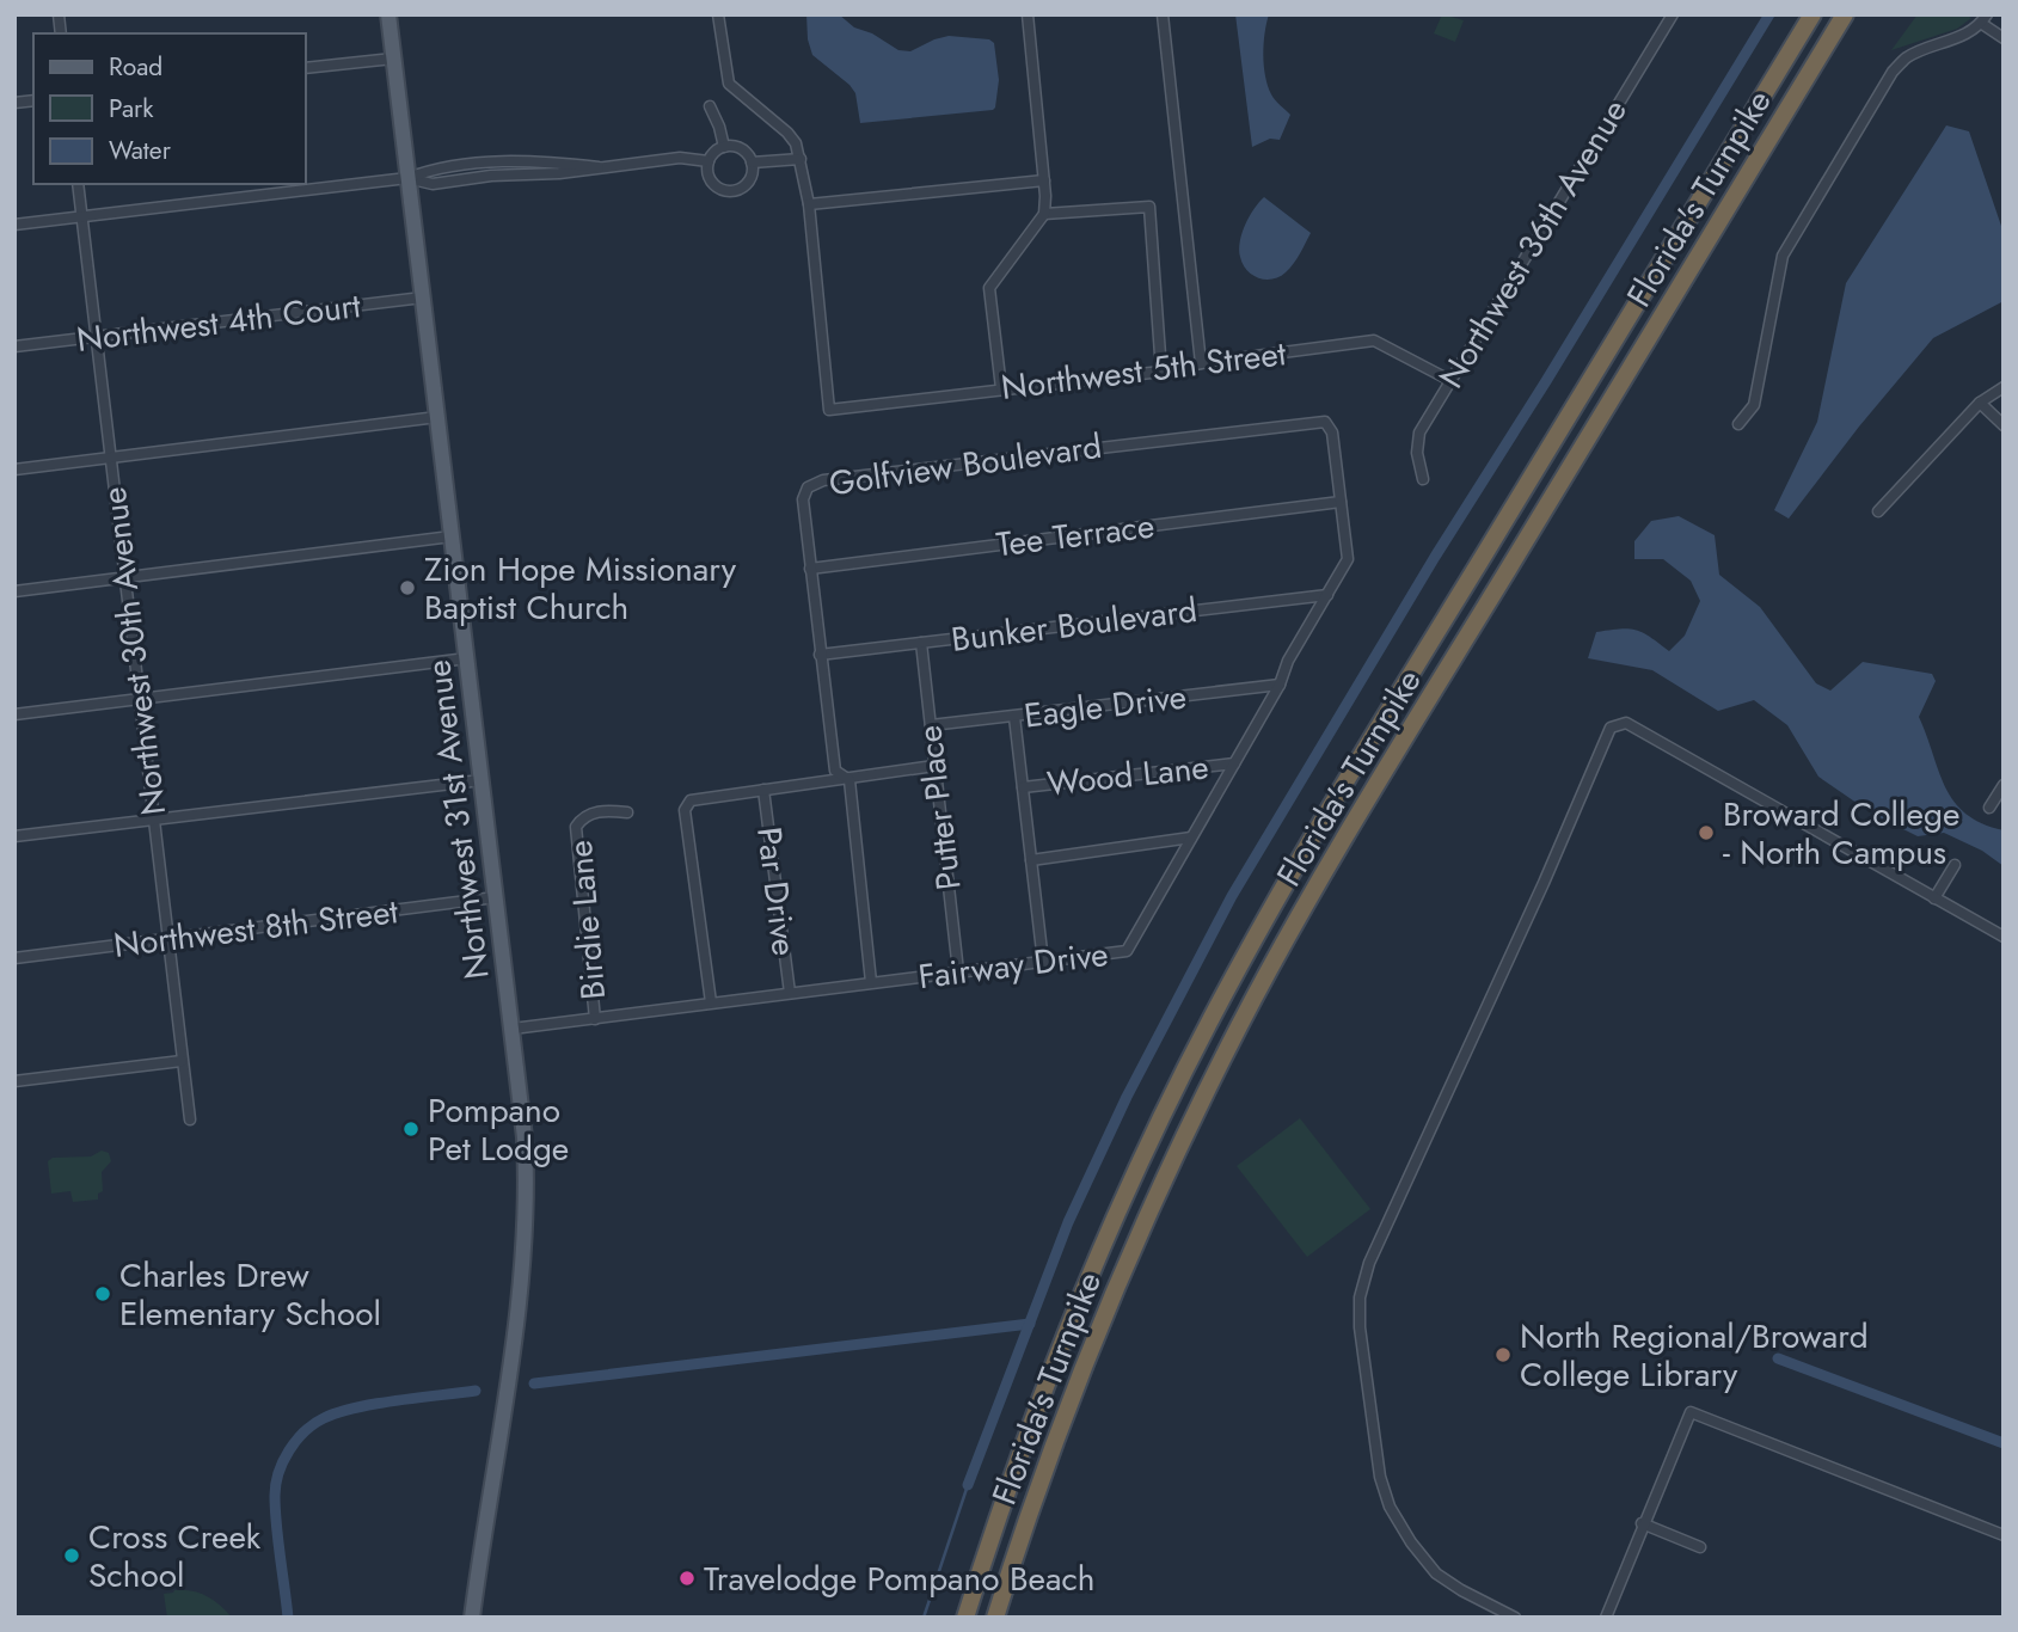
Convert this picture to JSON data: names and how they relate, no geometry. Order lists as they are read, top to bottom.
{
  "streets": {
    "highway": ["Florida's Turnpike"],
    "main road": ["Northwest 31st Avenue"],
    "street": [
      "Northwest 36th Avenue",
      "Northwest 4th Court",
      "Northwest 5th Street",
      "Golfview Boulevard",
      "Tee Terrace",
      "Bunker Boulevard",
      "Northwest 30th Avenue",
      "Eagle Drive",
      "Wood Lane",
      "Putter Place",
      "Par Drive",
      "Birdie Lane",
      "Northwest 8th Street",
      "Fairway Drive"
    ]
  },
  "crossings": [
    ["Northwest 36th Avenue", "Northwest 5th Street"],
    ["Northwest 4th Court", "Northwest 30th Avenue"],
    ["Northwest 4th Court", "Northwest 31st Avenue"],
    ["Golfview Boulevard", "Tee Terrace"],
    ["Golfview Boulevard", "Bunker Boulevard"],
    ["Golfview Boulevard", "Fairway Drive"],
    ["Tee Terrace", "Fairway Drive"],
    ["Bunker Boulevard", "Putter Place"],
    ["Bunker Boulevard", "Fairway Drive"],
    ["Northwest 30th Avenue", "Northwest 8th Street"],
    ["Eagle Drive", "Putter Place"],
    ["Eagle Drive", "Fairway Drive"],
    ["Wood Lane", "Fairway Drive"],
    ["Putter Place", "Fairway Drive"],
    ["Northwest 31st Avenue", "Northwest 8th Street"],
    ["Northwest 31st Avenue", "Fairway Drive"],
    ["Par Drive", "Fairway Drive"],
    ["Birdie Lane", "Fairway Drive"]
  ],
  "places": [
    "Zion Hope Missionary Baptist Church",
    "Broward College - North Campus",
    "Pompano Pet Lodge",
    "Charles Drew Elementary School",
    "North Regional/Broward College Library",
    "Cross Creek School",
    "Travelodge Pompano Beach"
  ],
  "legend": ["Road", "Park", "Water"]
}
